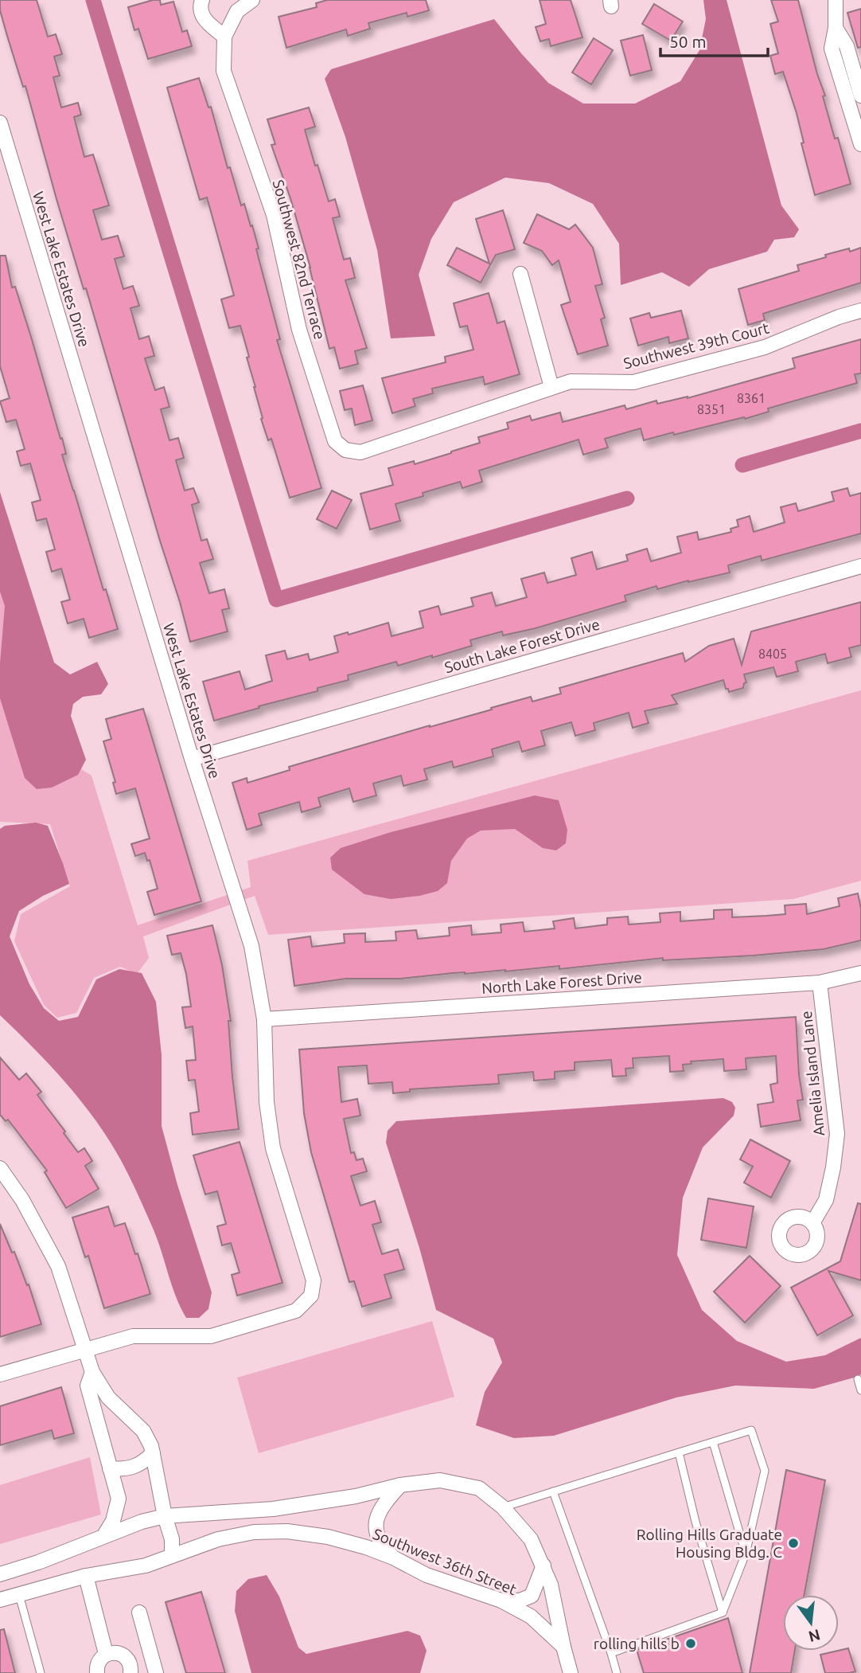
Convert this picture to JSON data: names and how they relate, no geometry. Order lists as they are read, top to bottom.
{
  "streets": {
    "street": [
      "Southwest 82nd Terrace",
      "West Lake Estates Drive",
      "Southwest 39th Court",
      "South Lake Forest Drive",
      "North Lake Forest Drive",
      "Amelia Island Lane",
      "Southwest 36th Street"
    ]
  },
  "crossings": [
    ["Southwest 82nd Terrace", "Southwest 39th Court"],
    ["West Lake Estates Drive", "South Lake Forest Drive"],
    ["West Lake Estates Drive", "North Lake Forest Drive"],
    ["North Lake Forest Drive", "Amelia Island Lane"]
  ],
  "places": ["Rolling Hills Graduate Housing Bldg. C", "rolling hills b"],
  "house_numbers": ["8361", "8351", "8405"],
  "scale_bar": "50 m",
  "north": "bottom"
}
